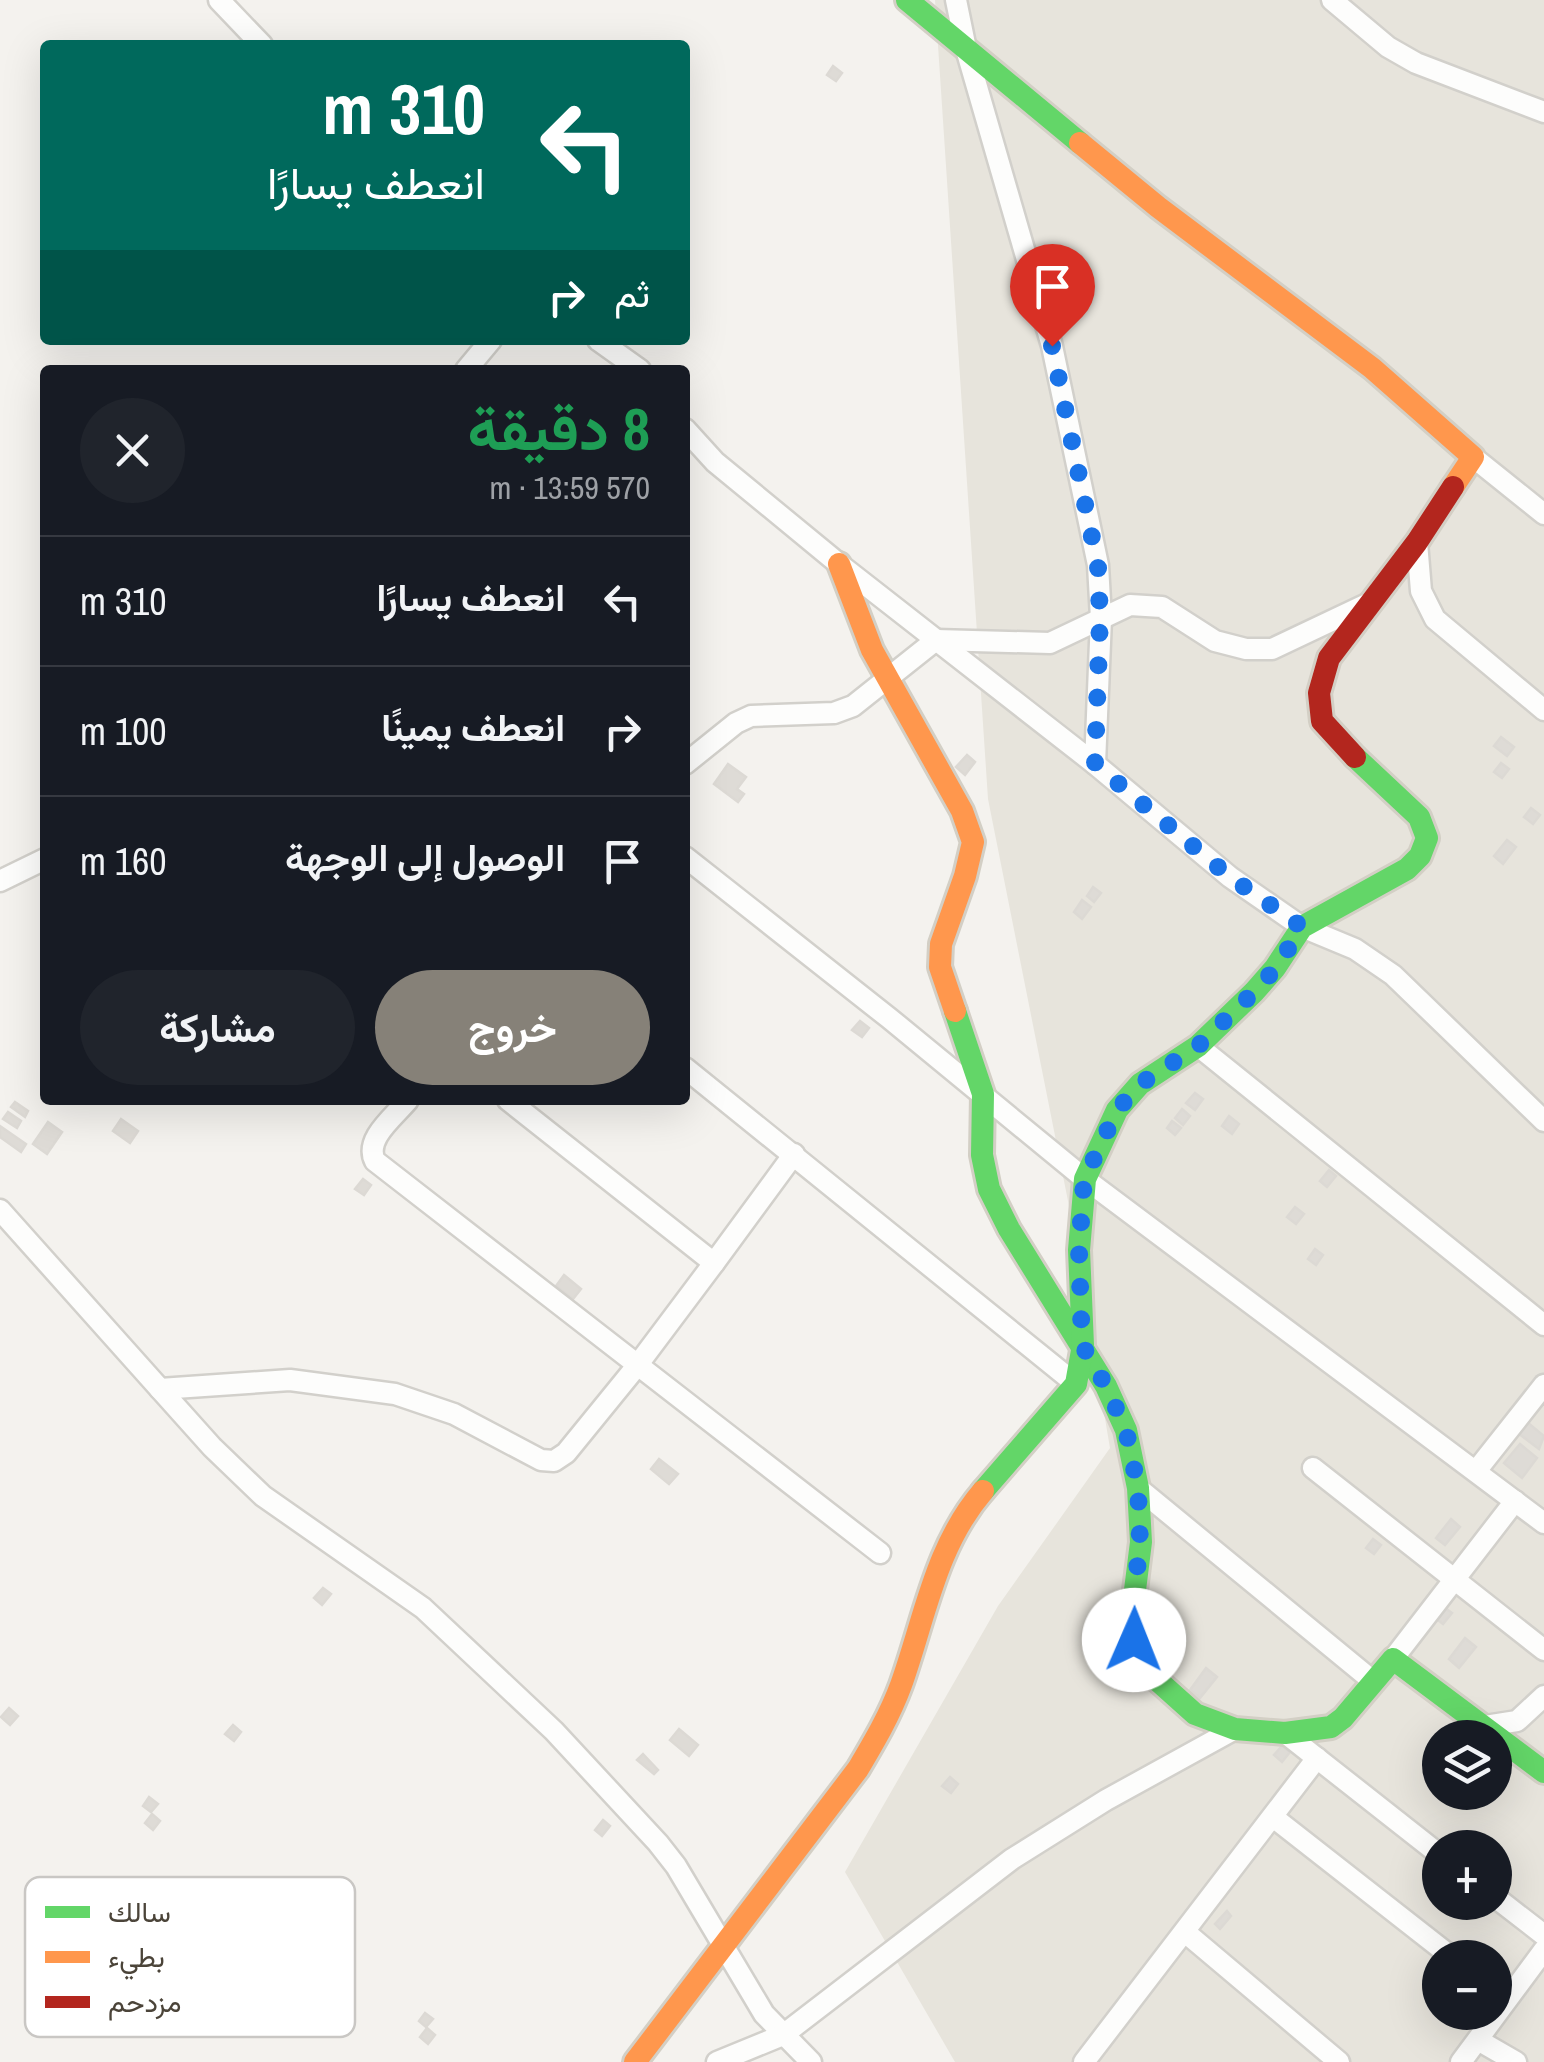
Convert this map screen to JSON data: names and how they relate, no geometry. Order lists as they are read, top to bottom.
{
  "legend": ["سالك", "بطيء", "مزدحم"],
  "page": {
    "turn": ["310 m", "انعطف يسارًا"],
    "then": "ثم",
    "heading": ["8 دقيقة", "570 m · 13:59"],
    "list": [
      {
        "name": "انعطف يسارًا",
        "value": "310 m"
      },
      {
        "name": "انعطف يمينًا",
        "value": "100 m"
      },
      {
        "name": "الوصول إلى الوجهة",
        "value": "160 m"
      }
    ],
    "buttons": ["خروج", "مشاركة"],
    "map_buttons": ["+", "−"]
  }
}
